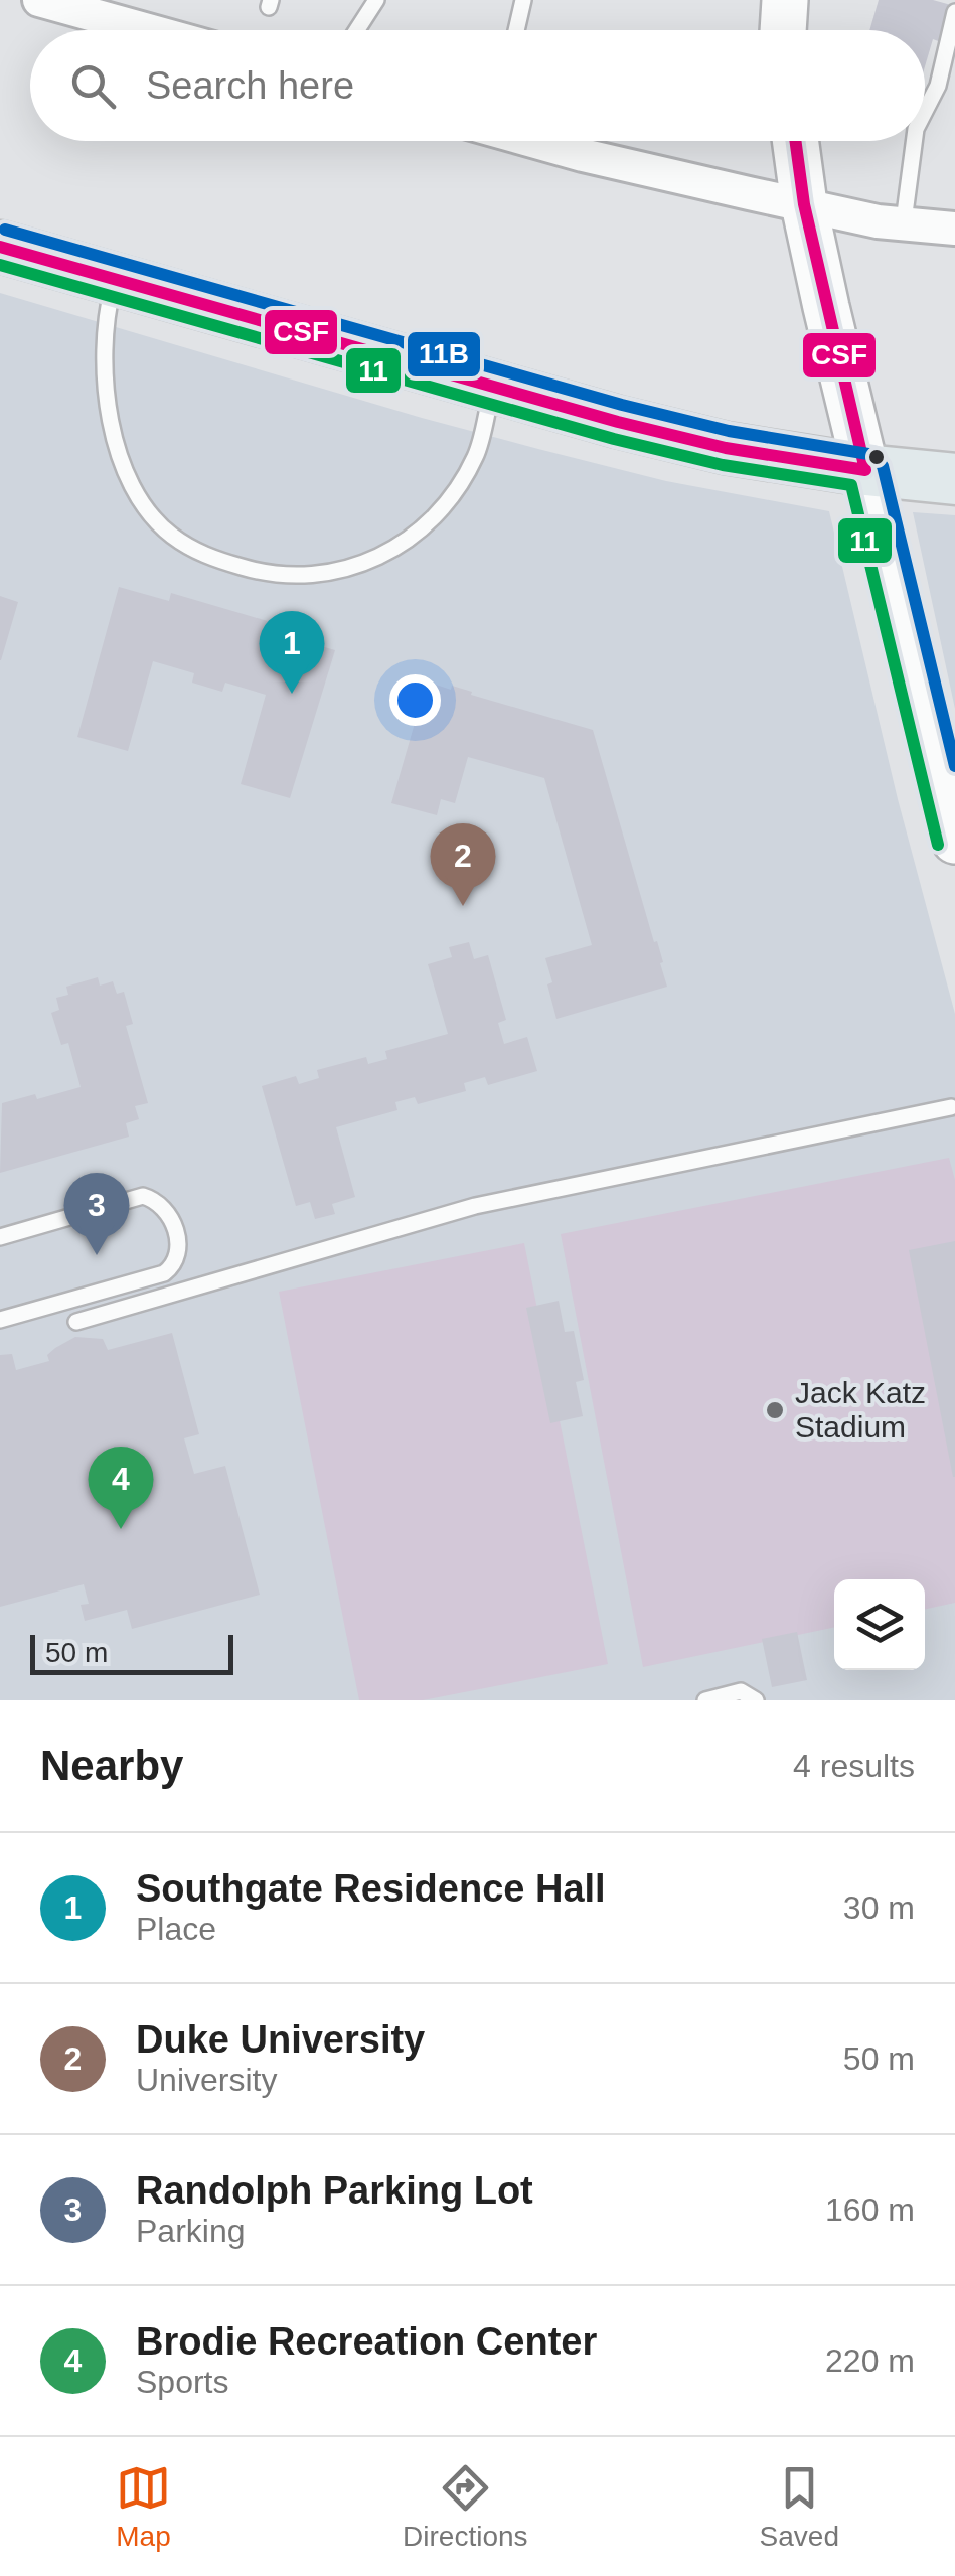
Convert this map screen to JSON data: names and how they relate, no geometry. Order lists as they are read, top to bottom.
{
  "places": ["Jack Katz Stadium"],
  "lines": ["transit line CSF", "transit line 11B", "transit line 11"],
  "scale_bar": "50 m",
  "page": {
    "search": "Search here",
    "pins": [
      "1",
      "2",
      "3",
      "4"
    ],
    "scale": "50 m",
    "heading": ["Nearby", "4 results"],
    "list": [
      {
        "mark": "1",
        "name": "Southgate Residence Hall",
        "note": "Place",
        "value": "30 m"
      },
      {
        "mark": "2",
        "name": "Duke University",
        "note": "University",
        "value": "50 m"
      },
      {
        "mark": "3",
        "name": "Randolph Parking Lot",
        "note": "Parking",
        "value": "160 m"
      },
      {
        "mark": "4",
        "name": "Brodie Recreation Center",
        "note": "Sports",
        "value": "220 m"
      }
    ],
    "nav": ["Map", "Directions", "Saved"]
  }
}
